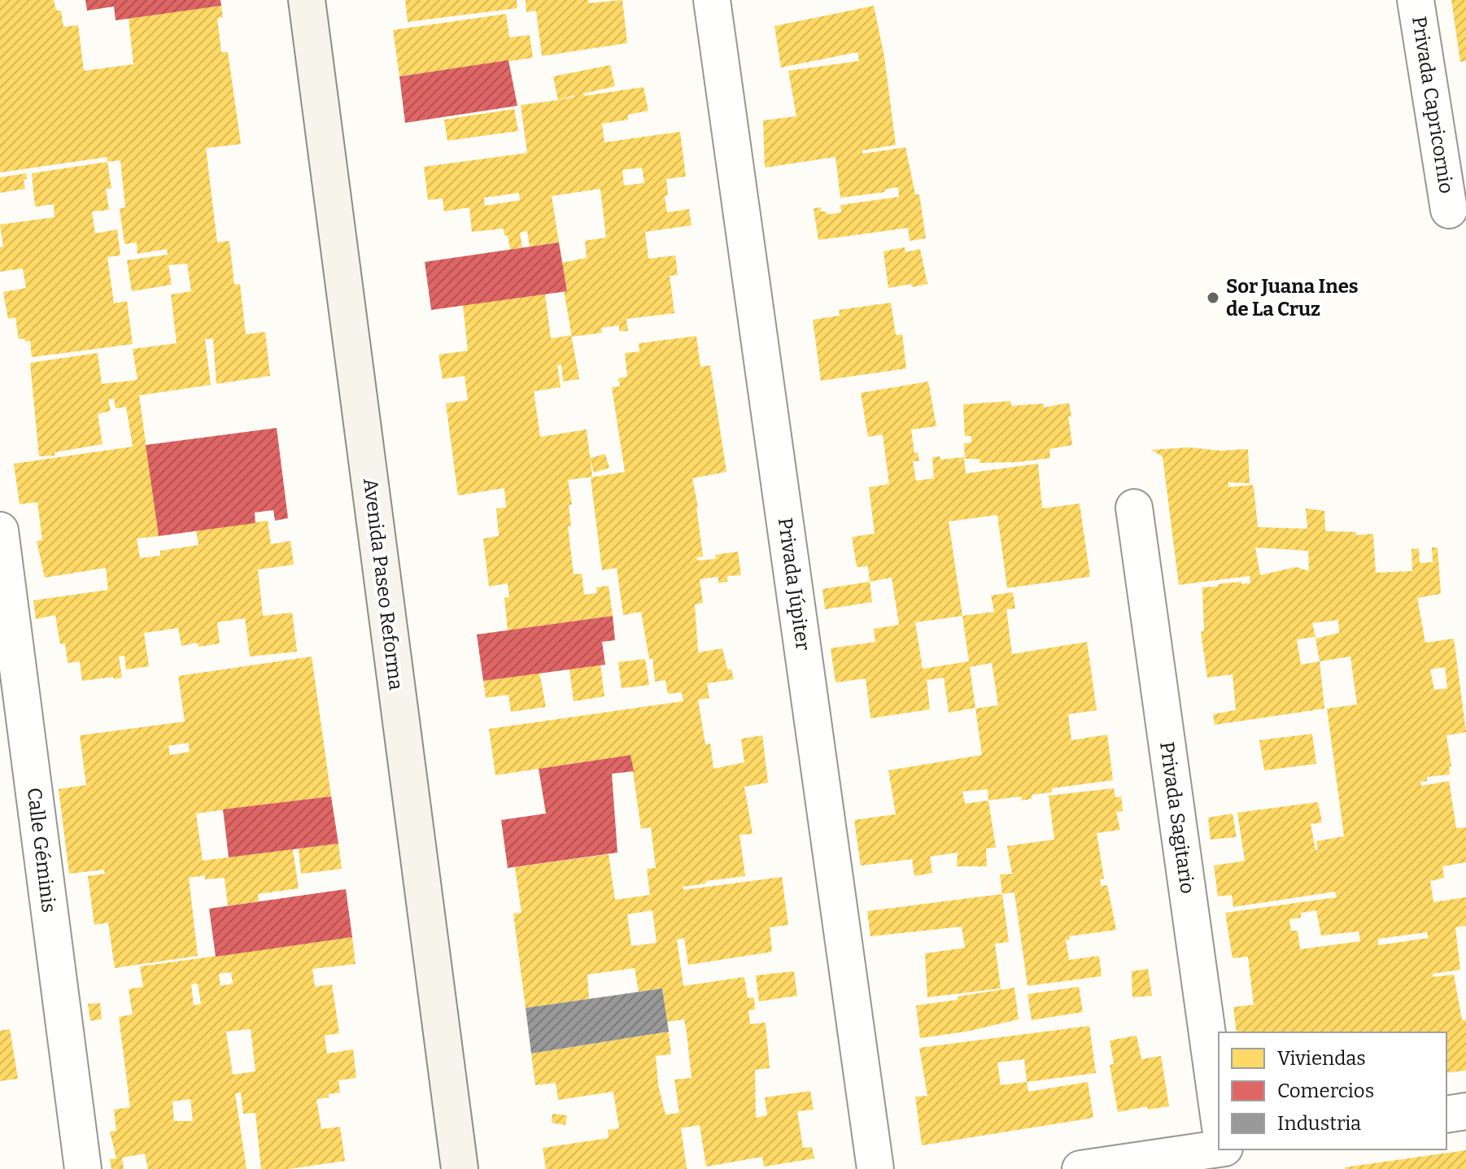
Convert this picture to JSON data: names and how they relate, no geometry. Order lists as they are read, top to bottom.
{
  "streets": {
    "main road": ["Avenida Paseo Reforma"],
    "street": [
      "Privada Capricornio",
      "Privada Júpiter",
      "Privada Sagitario",
      "Calle Géminis"
    ]
  },
  "places": ["Sor Juana Ines de La Cruz"],
  "legend": ["Viviendas", "Comercios", "Industria"]
}
